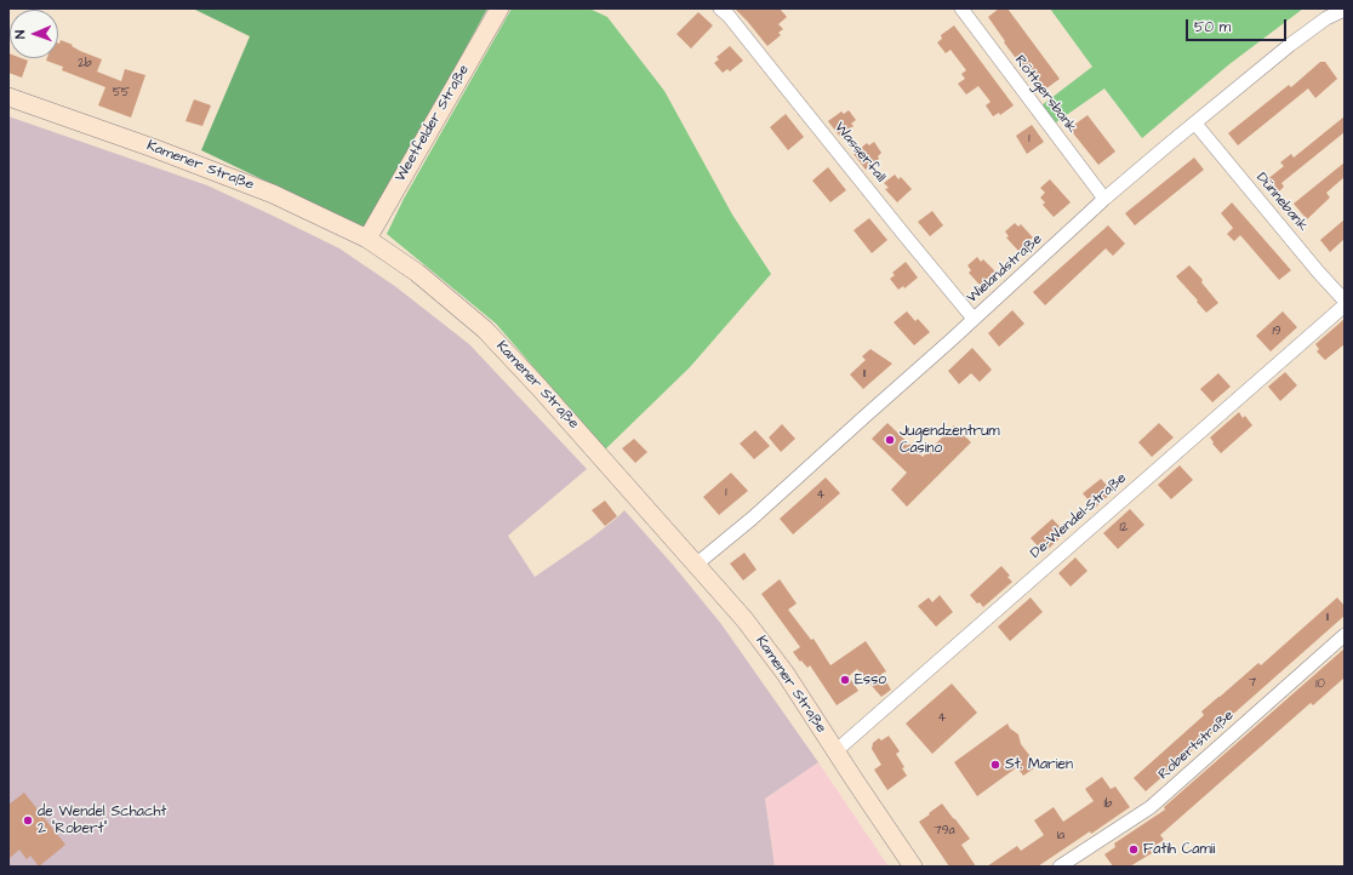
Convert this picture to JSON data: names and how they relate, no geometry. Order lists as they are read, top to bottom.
{
  "streets": {
    "main road": ["Weetfelder Straße", "Kamener Straße"],
    "street": [
      "Röttgersbank",
      "Wasserfall",
      "Dünnebank",
      "Wielandstraße",
      "De-Wendel-Straße",
      "Robertstraße"
    ]
  },
  "crossings": [
    ["Röttgersbank", "Wielandstraße"],
    ["Weetfelder Straße", "Kamener Straße"],
    ["Wasserfall", "Wielandstraße"],
    ["Kamener Straße", "Wielandstraße"],
    ["Kamener Straße", "De-Wendel-Straße"],
    ["Dünnebank", "Wielandstraße"]
  ],
  "places": [
    "Jugendzentrum Casino",
    "Esso",
    "St. Marien",
    "de Wendel Schacht 2 \"Robert\"",
    "Fatih Camii"
  ],
  "house_numbers": [
    "2b",
    "55",
    "1",
    "19",
    "11",
    "1",
    "4",
    "12",
    "11",
    "7",
    "10",
    "4",
    "1b",
    "79a",
    "1a"
  ],
  "scale_bar": "50 m",
  "north": "left"
}
